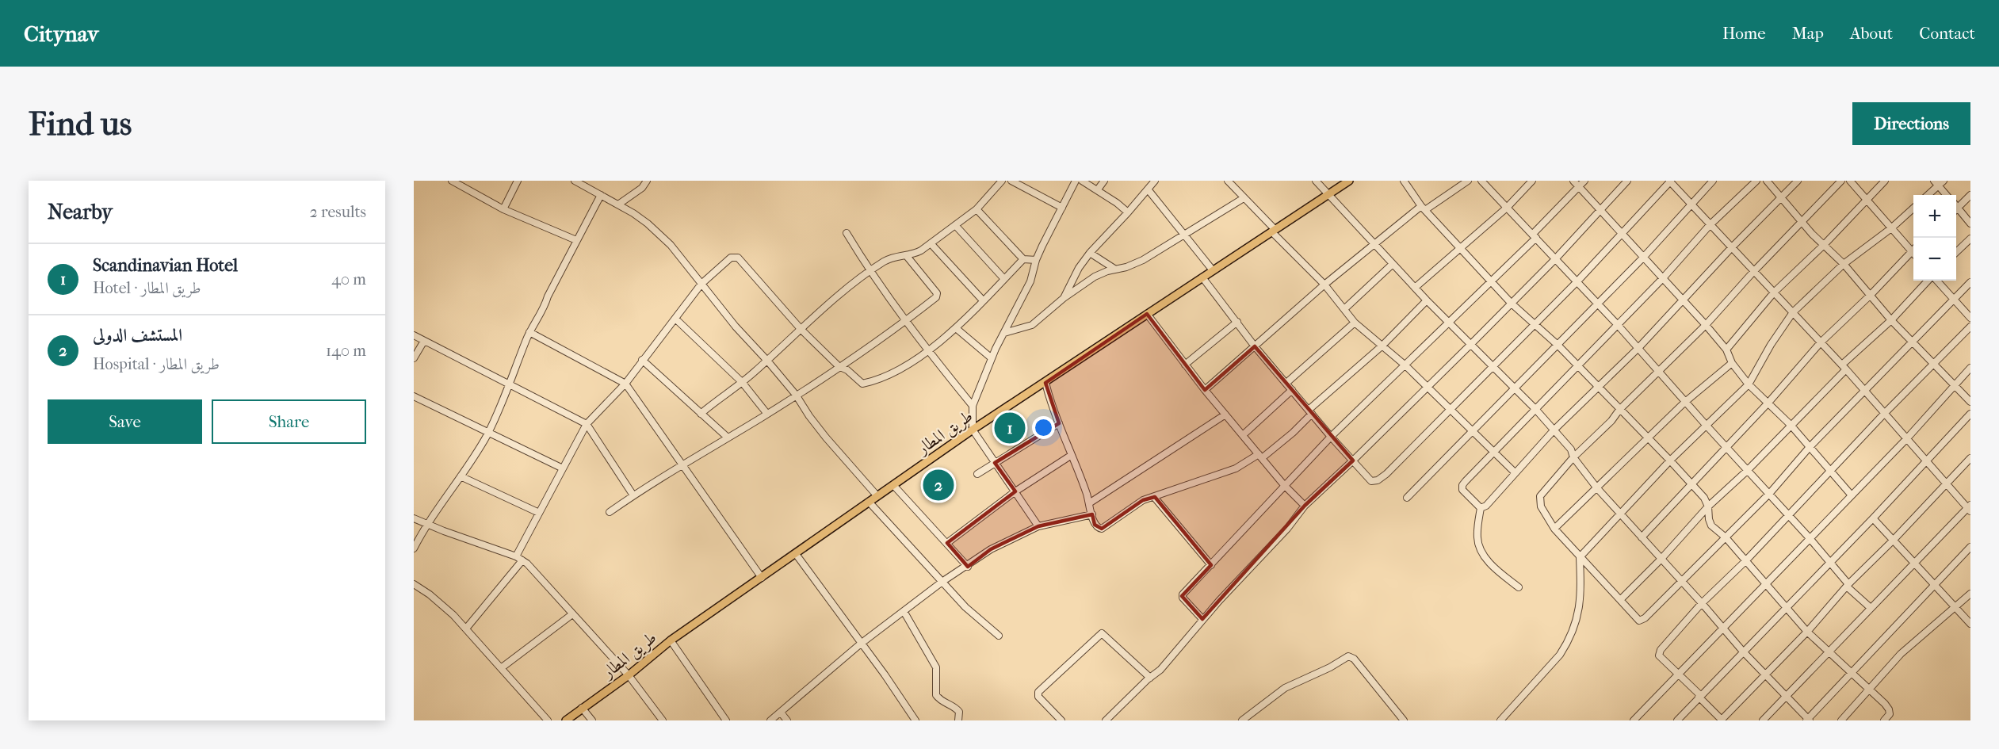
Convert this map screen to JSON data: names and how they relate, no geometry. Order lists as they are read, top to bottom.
{
  "streets": {
    "main road": ["طريق المطار"]
  },
  "page": {
    "header": "Citynav",
    "nav": [
      "Home",
      "Map",
      "About",
      "Contact"
    ],
    "buttons": [
      "Directions",
      ["Save", "Share"]
    ],
    "title": "Find us",
    "heading": ["Nearby", "2 results"],
    "map_buttons": ["+", "−"],
    "list": [
      {
        "mark": "1",
        "name": "Scandinavian Hotel",
        "note": "Hotel · طريق المطار",
        "value": "40 m"
      },
      {
        "mark": "2",
        "name": "المستشف الدولى",
        "note": "Hospital · طريق المطار",
        "value": "140 m"
      }
    ],
    "pins": ["1", "2"]
  }
}
